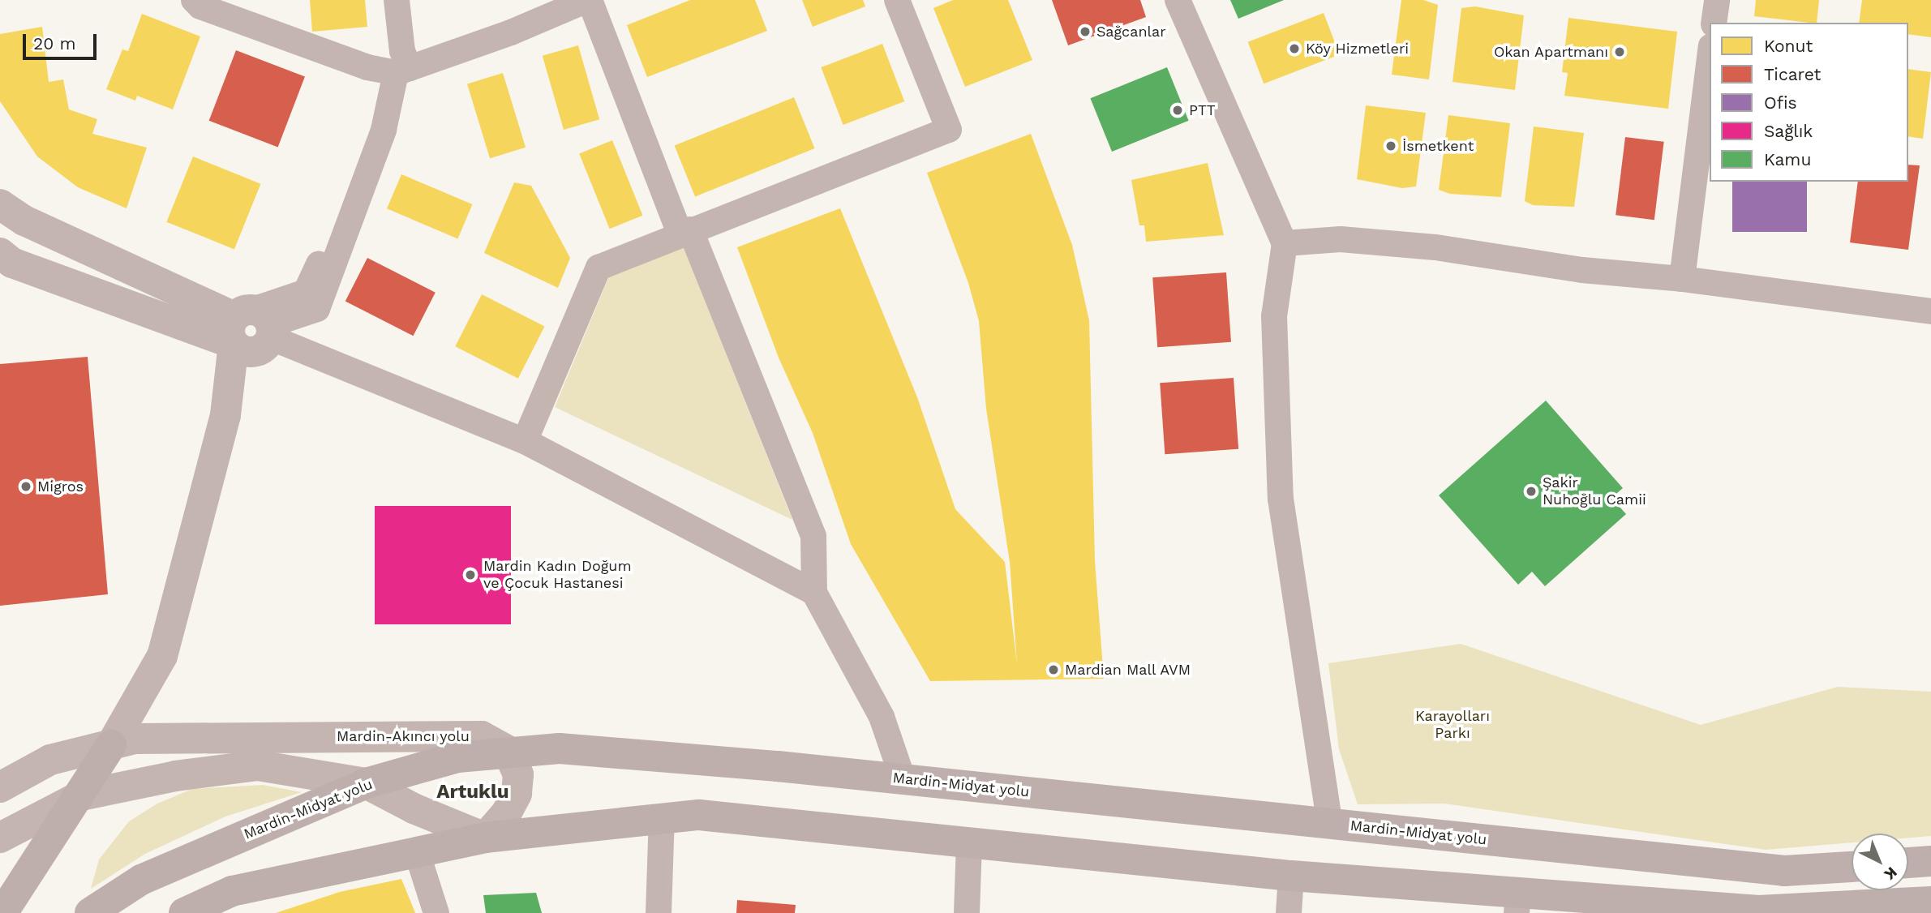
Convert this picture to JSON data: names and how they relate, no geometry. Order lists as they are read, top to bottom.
{
  "streets": {
    "highway": ["Mardin-Midyat yolu"],
    "main road": ["Mardin-Akıncı yolu"]
  },
  "crossings": [
    ["Mardin-Akıncı yolu", "Mardin-Midyat yolu"]
  ],
  "districts": ["Artuklu"],
  "parks": ["Karayolları Parkı"],
  "places": [
    "Sağcanlar",
    "Köy Hizmetleri",
    "Okan Apartmanı",
    "PTT",
    "İsmetkent",
    "Migros",
    "Şakir Nuhoğlu Camii",
    "Mardin Kadın Doğum ve Çocuk Hastanesi",
    "Mardian Mall AVM"
  ],
  "legend": [
    "Konut",
    "Ticaret",
    "Ofis",
    "Sağlık",
    "Kamu"
  ],
  "scale_bar": "20 m",
  "north": "bottom right"
}
